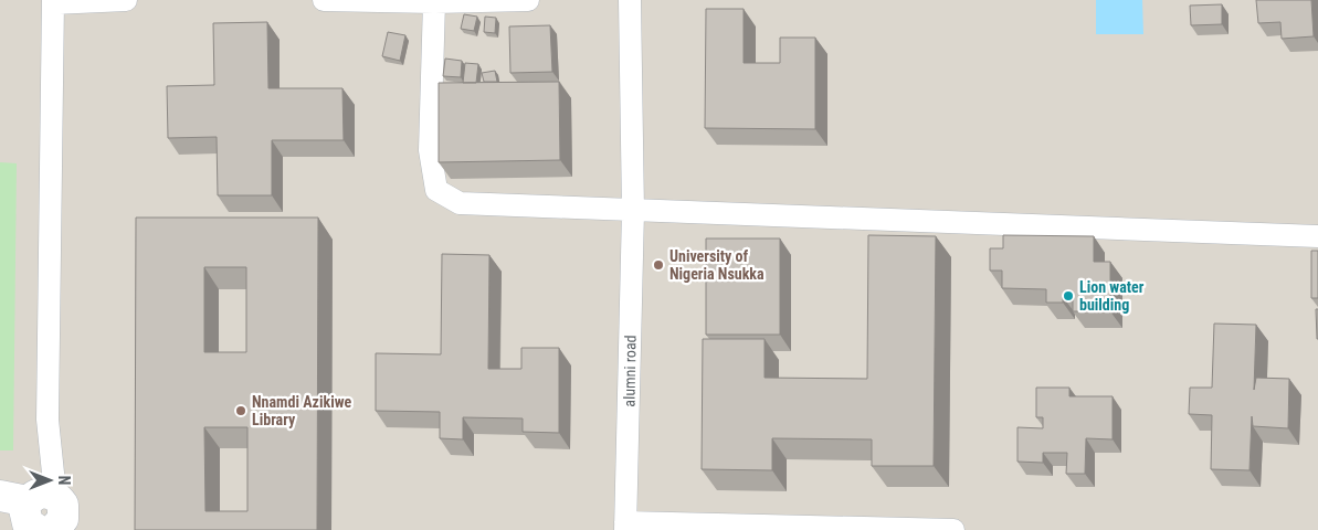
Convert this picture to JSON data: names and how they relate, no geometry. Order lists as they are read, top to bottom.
{
  "streets": {
    "street": ["alumni road"]
  },
  "places": ["University of Nigeria Nsukka", "Lion water building", "Nnamdi Azikiwe Library"],
  "north": "right"
}
